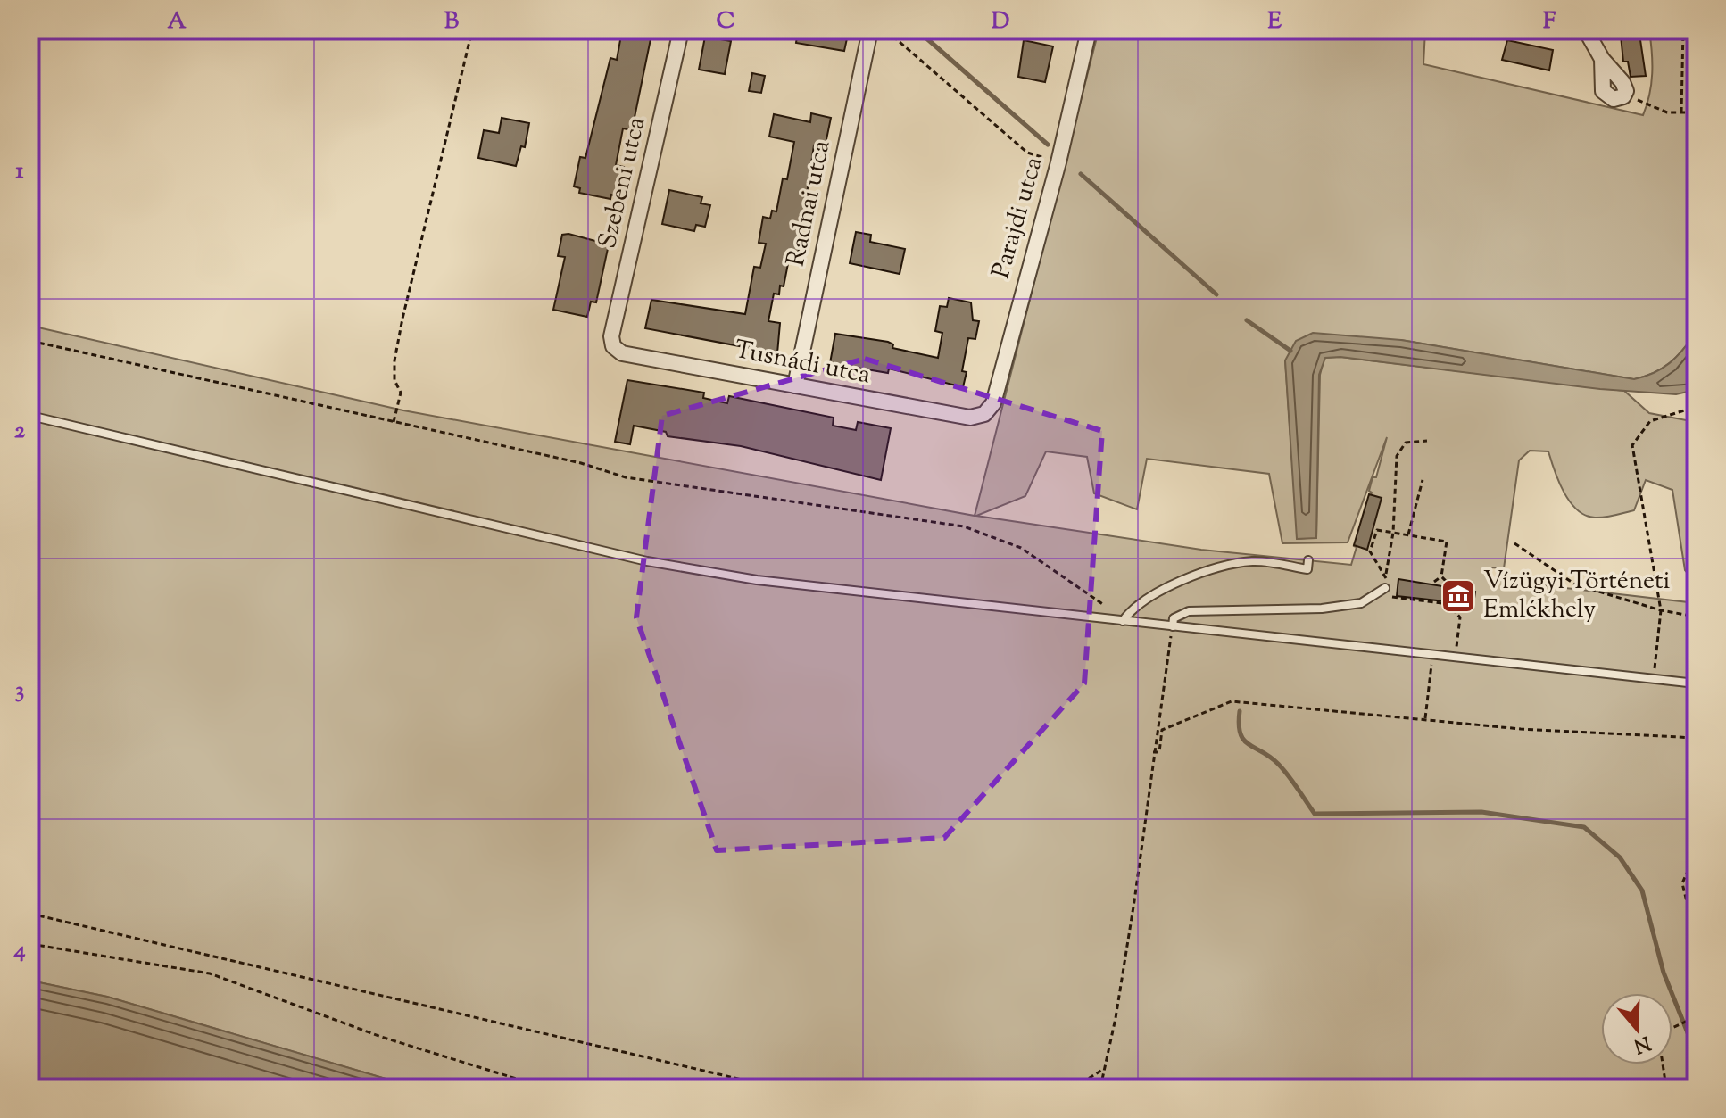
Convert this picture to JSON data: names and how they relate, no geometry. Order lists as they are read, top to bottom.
{
  "streets": {
    "street": [
      "Szebeni utca",
      "Radnai utca",
      "Parajdi utca",
      "Tusnádi utca"
    ]
  },
  "crossings": [
    ["Szebeni utca", "Tusnádi utca"],
    ["Radnai utca", "Tusnádi utca"],
    ["Parajdi utca", "Tusnádi utca"]
  ],
  "places": {
    "museum": ["Vízügyi Történeti Emlékhely"]
  },
  "north": "bottom",
  "grid": {
    "columns": [
      "A",
      "B",
      "C",
      "D",
      "E",
      "F"
    ],
    "rows": [
      "1",
      "2",
      "3",
      "4"
    ]
  }
}
